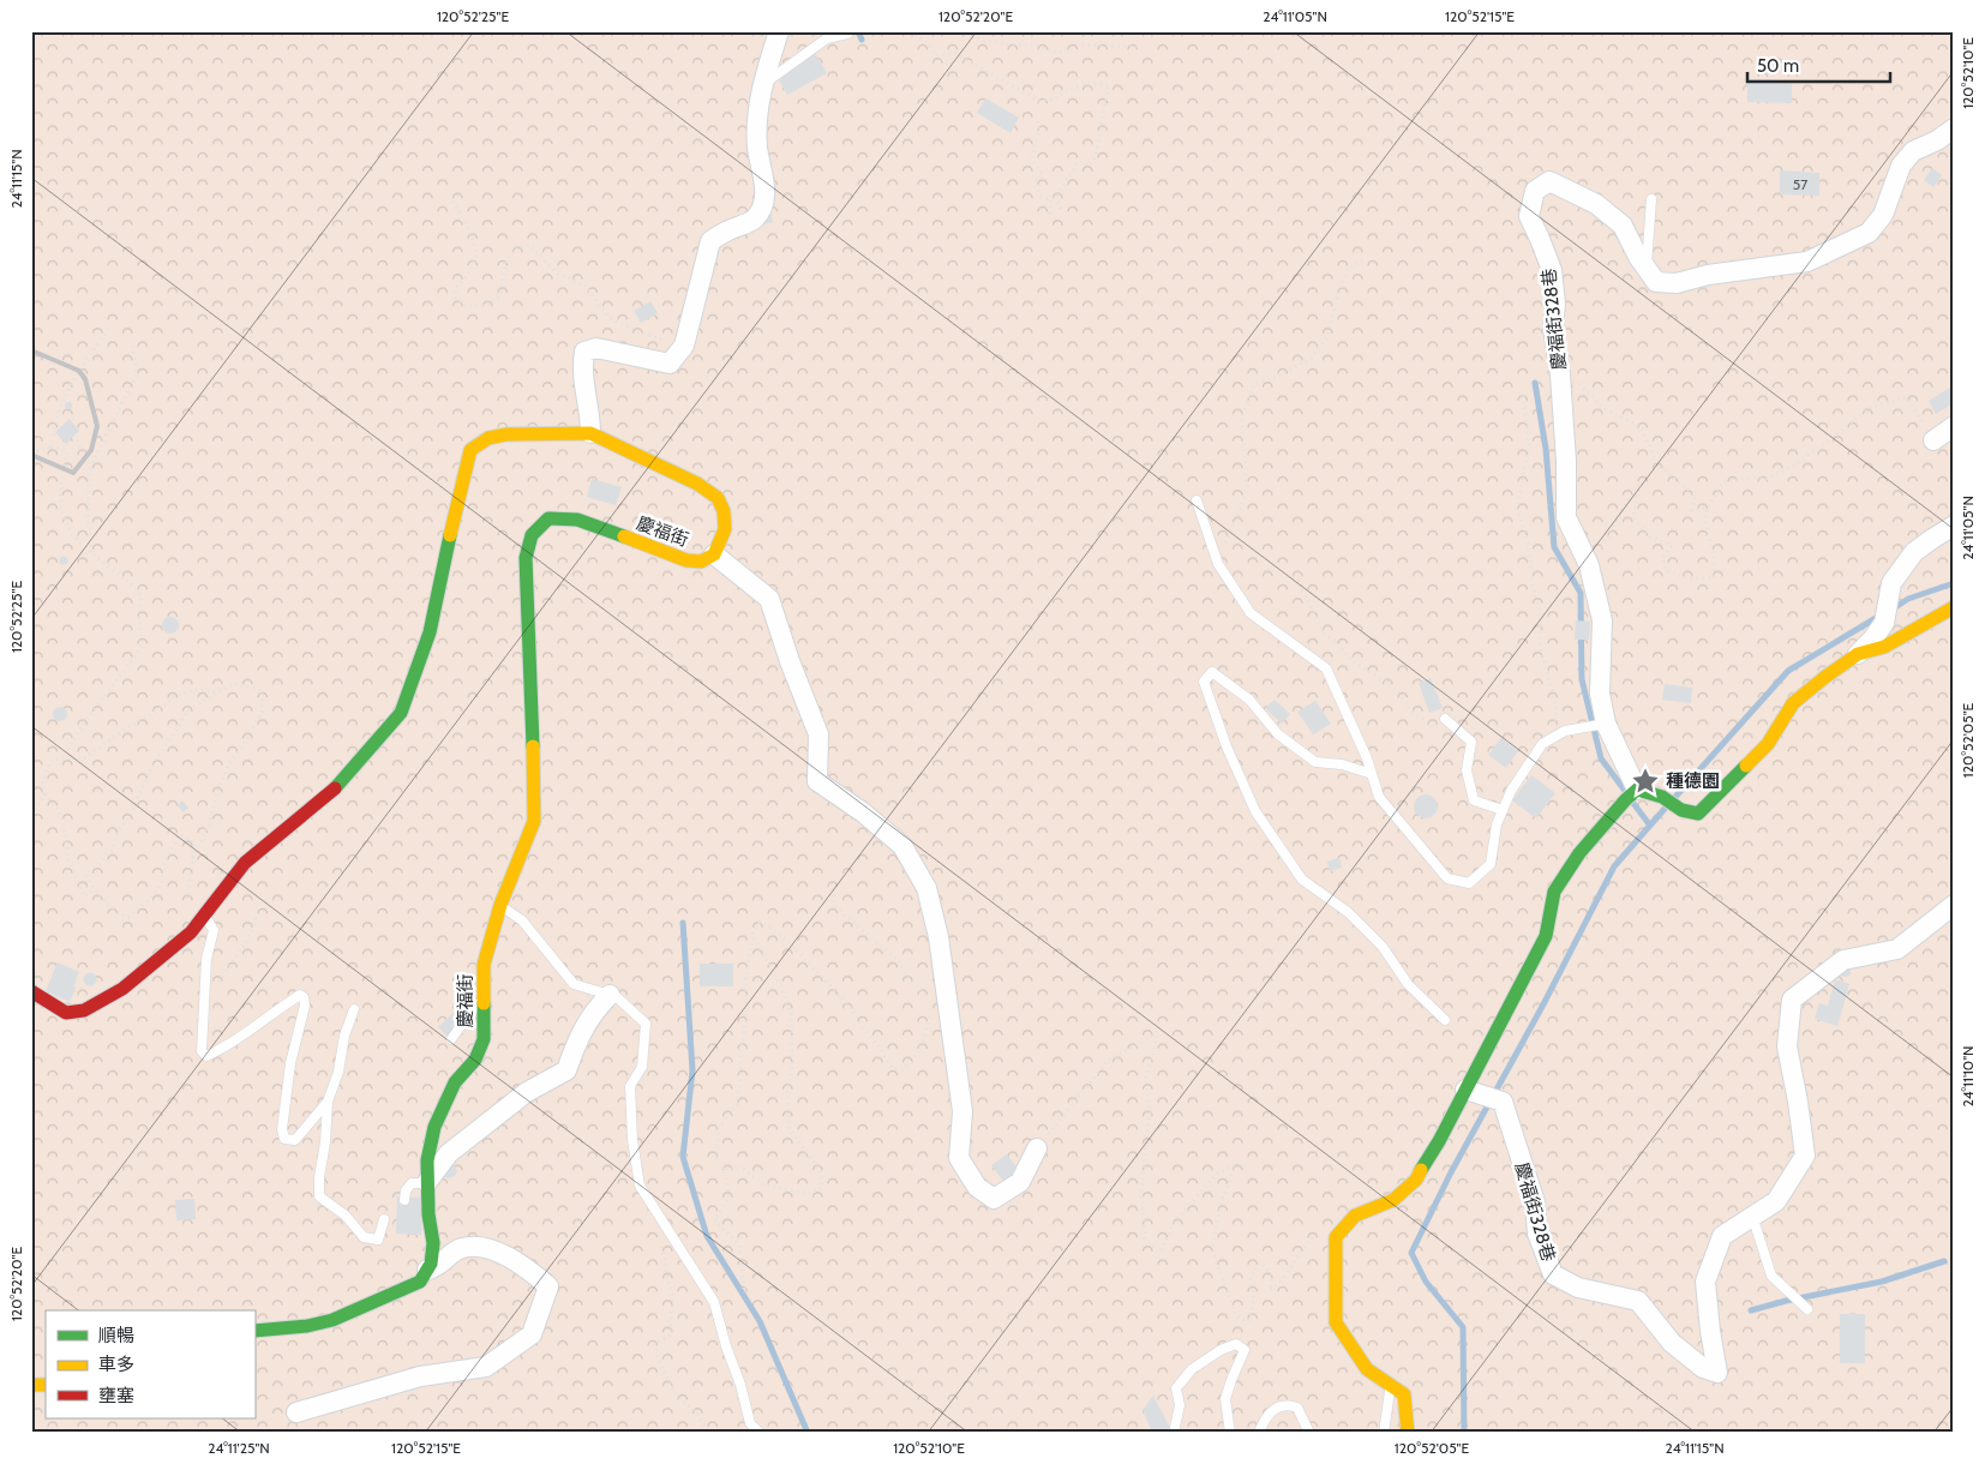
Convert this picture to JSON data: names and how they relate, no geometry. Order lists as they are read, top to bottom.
{
  "streets": {
    "street": ["慶福街328巷", "慶福街"]
  },
  "places": {
    "place": ["種德園"]
  },
  "house_numbers": ["57"],
  "legend": ["順暢", "車多", "壅塞"],
  "scale_bar": "50 m",
  "coordinates": [
    "120°52'25\"E",
    "120°52'20\"E",
    "24°11'05\"N",
    "120°52'15\"E",
    "120°52'10\"E",
    "24°11'15\"N",
    "120°52'05\"E",
    "24°11'10\"N",
    "24°11'25\"N"
  ]
}
